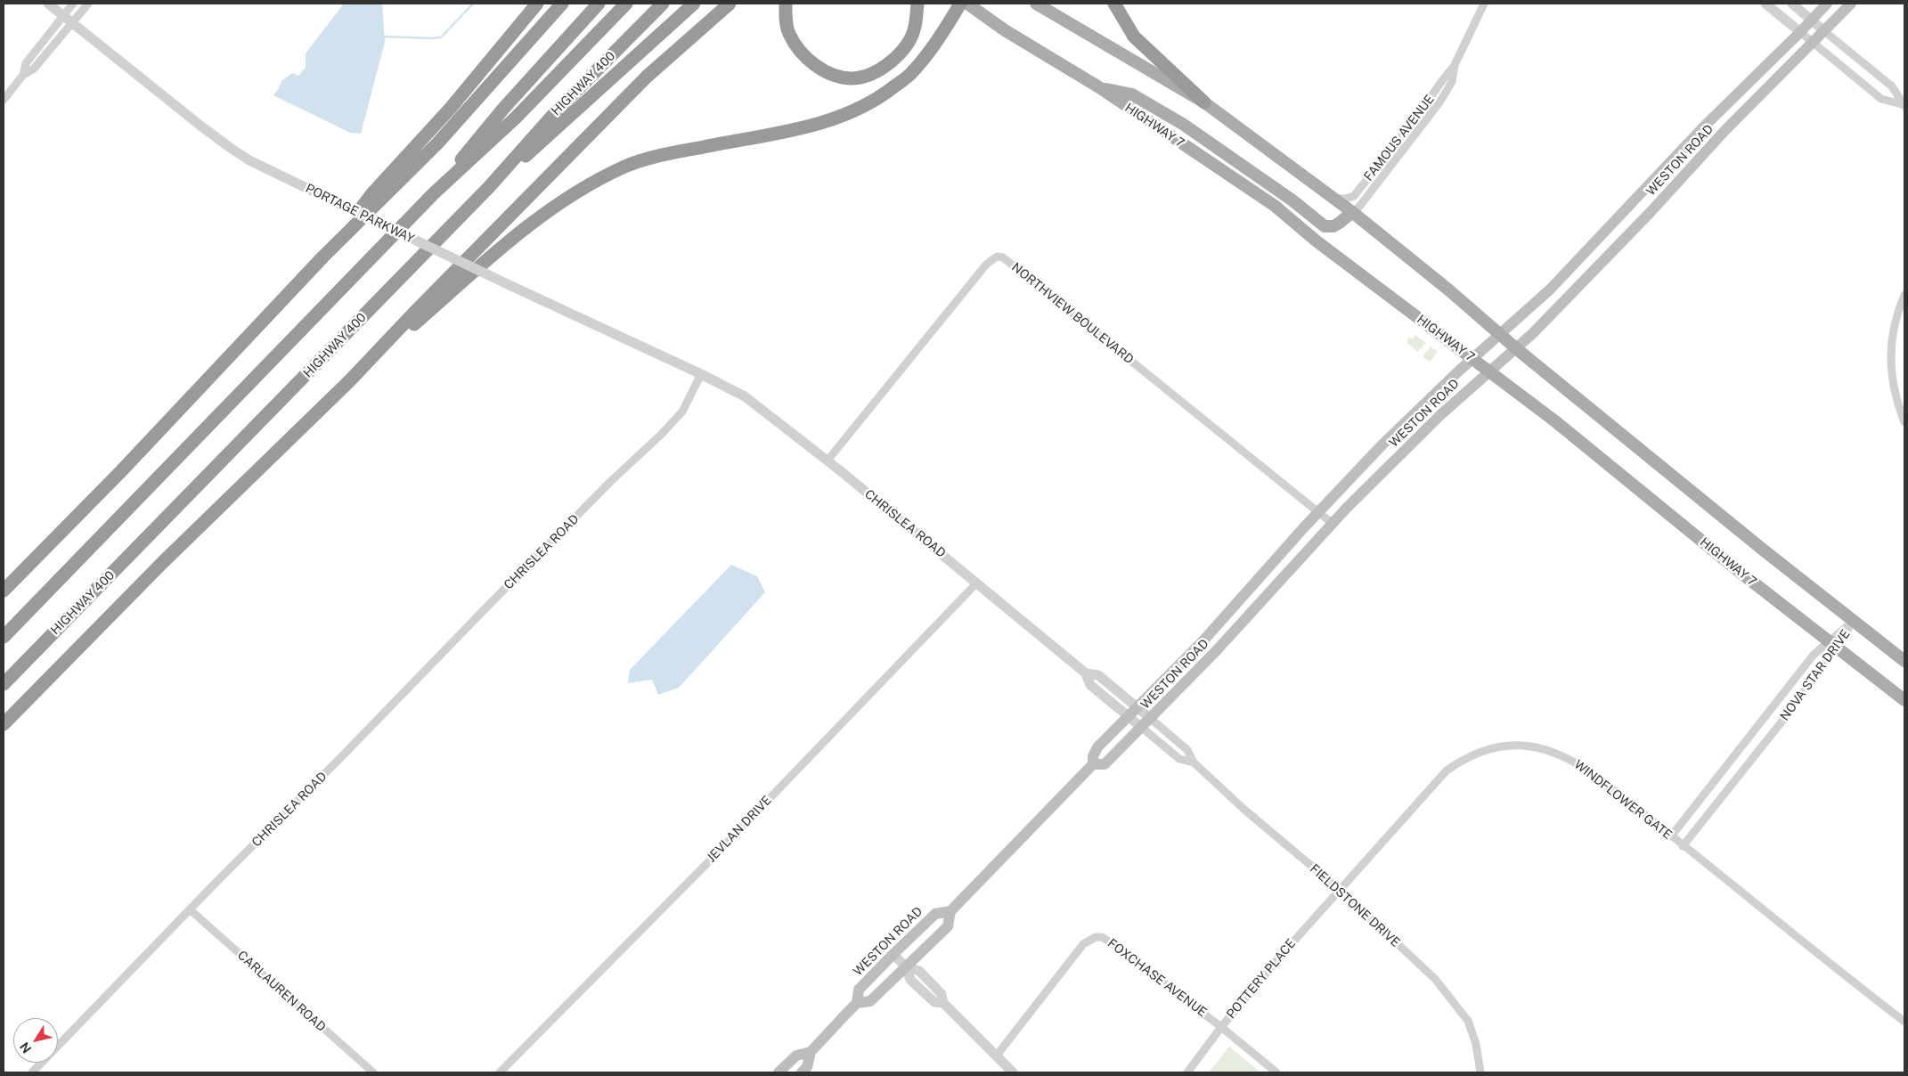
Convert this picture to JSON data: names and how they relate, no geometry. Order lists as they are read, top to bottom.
{
  "streets": {
    "highway": ["HIGHWAY 400"],
    "main road": ["HIGHWAY 7", "WESTON ROAD"],
    "street": [
      "FAMOUS AVENUE",
      "PORTAGE PARKWAY",
      "NORTHVIEW BOULEVARD",
      "CHRISLEA ROAD",
      "NOVA STAR DRIVE",
      "WINDFLOWER GATE",
      "JEVLAN DRIVE",
      "FIELDSTONE DRIVE",
      "FOXCHASE AVENUE",
      "POTTERY PLACE",
      "CARLAUREN ROAD"
    ]
  },
  "crossings": [
    ["HIGHWAY 7", "WESTON ROAD"],
    ["HIGHWAY 7", "NOVA STAR DRIVE"],
    ["WESTON ROAD", "NORTHVIEW BOULEVARD"],
    ["WESTON ROAD", "CHRISLEA ROAD"],
    ["WESTON ROAD", "FIELDSTONE DRIVE"],
    ["PORTAGE PARKWAY", "CHRISLEA ROAD"],
    ["NORTHVIEW BOULEVARD", "CHRISLEA ROAD"],
    ["CHRISLEA ROAD", "JEVLAN DRIVE"],
    ["CHRISLEA ROAD", "FIELDSTONE DRIVE"],
    ["CHRISLEA ROAD", "CARLAUREN ROAD"],
    ["NOVA STAR DRIVE", "WINDFLOWER GATE"],
    ["WINDFLOWER GATE", "FIELDSTONE DRIVE"],
    ["WINDFLOWER GATE", "POTTERY PLACE"],
    ["FIELDSTONE DRIVE", "POTTERY PLACE"],
    ["FOXCHASE AVENUE", "POTTERY PLACE"]
  ],
  "north": "bottom left"
}
